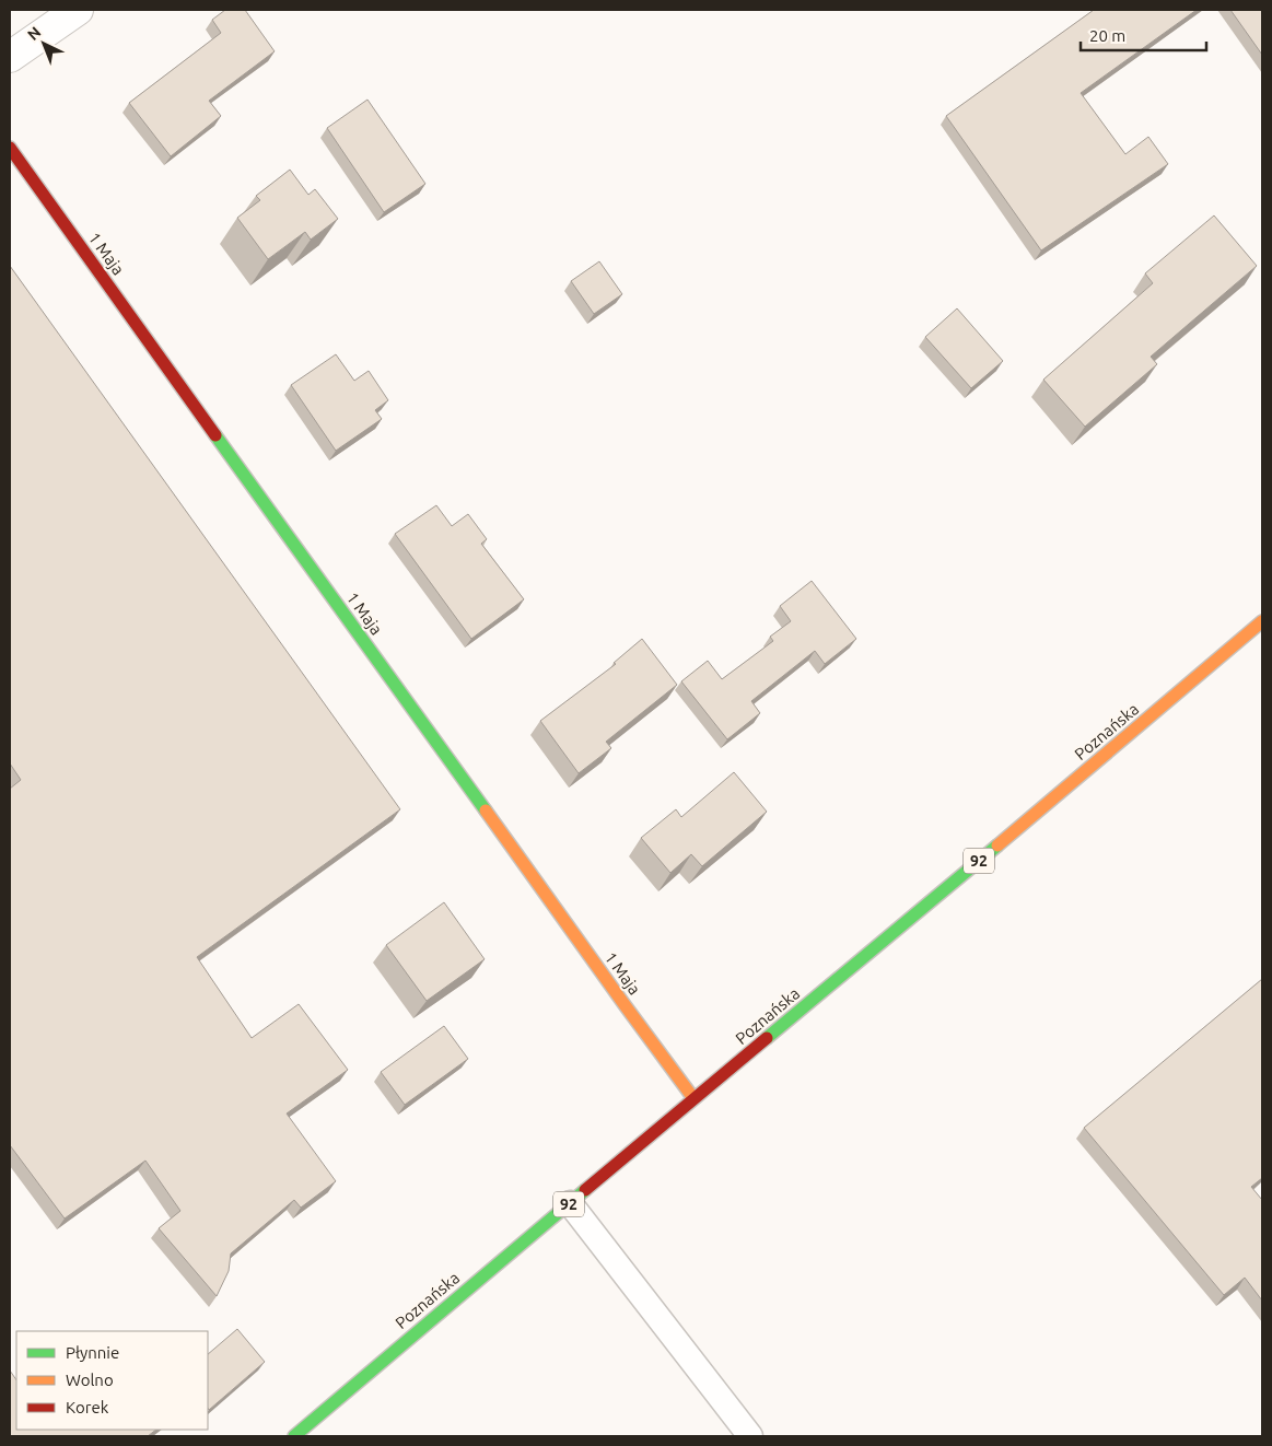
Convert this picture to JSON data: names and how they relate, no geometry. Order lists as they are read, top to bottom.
{
  "streets": {
    "main road": ["1 Maja", "Poznańska", "92"]
  },
  "crossings": [
    ["1 Maja", "Poznańska"]
  ],
  "legend": ["Płynnie", "Wolno", "Korek"],
  "scale_bar": "20 m",
  "north": "top left"
}
